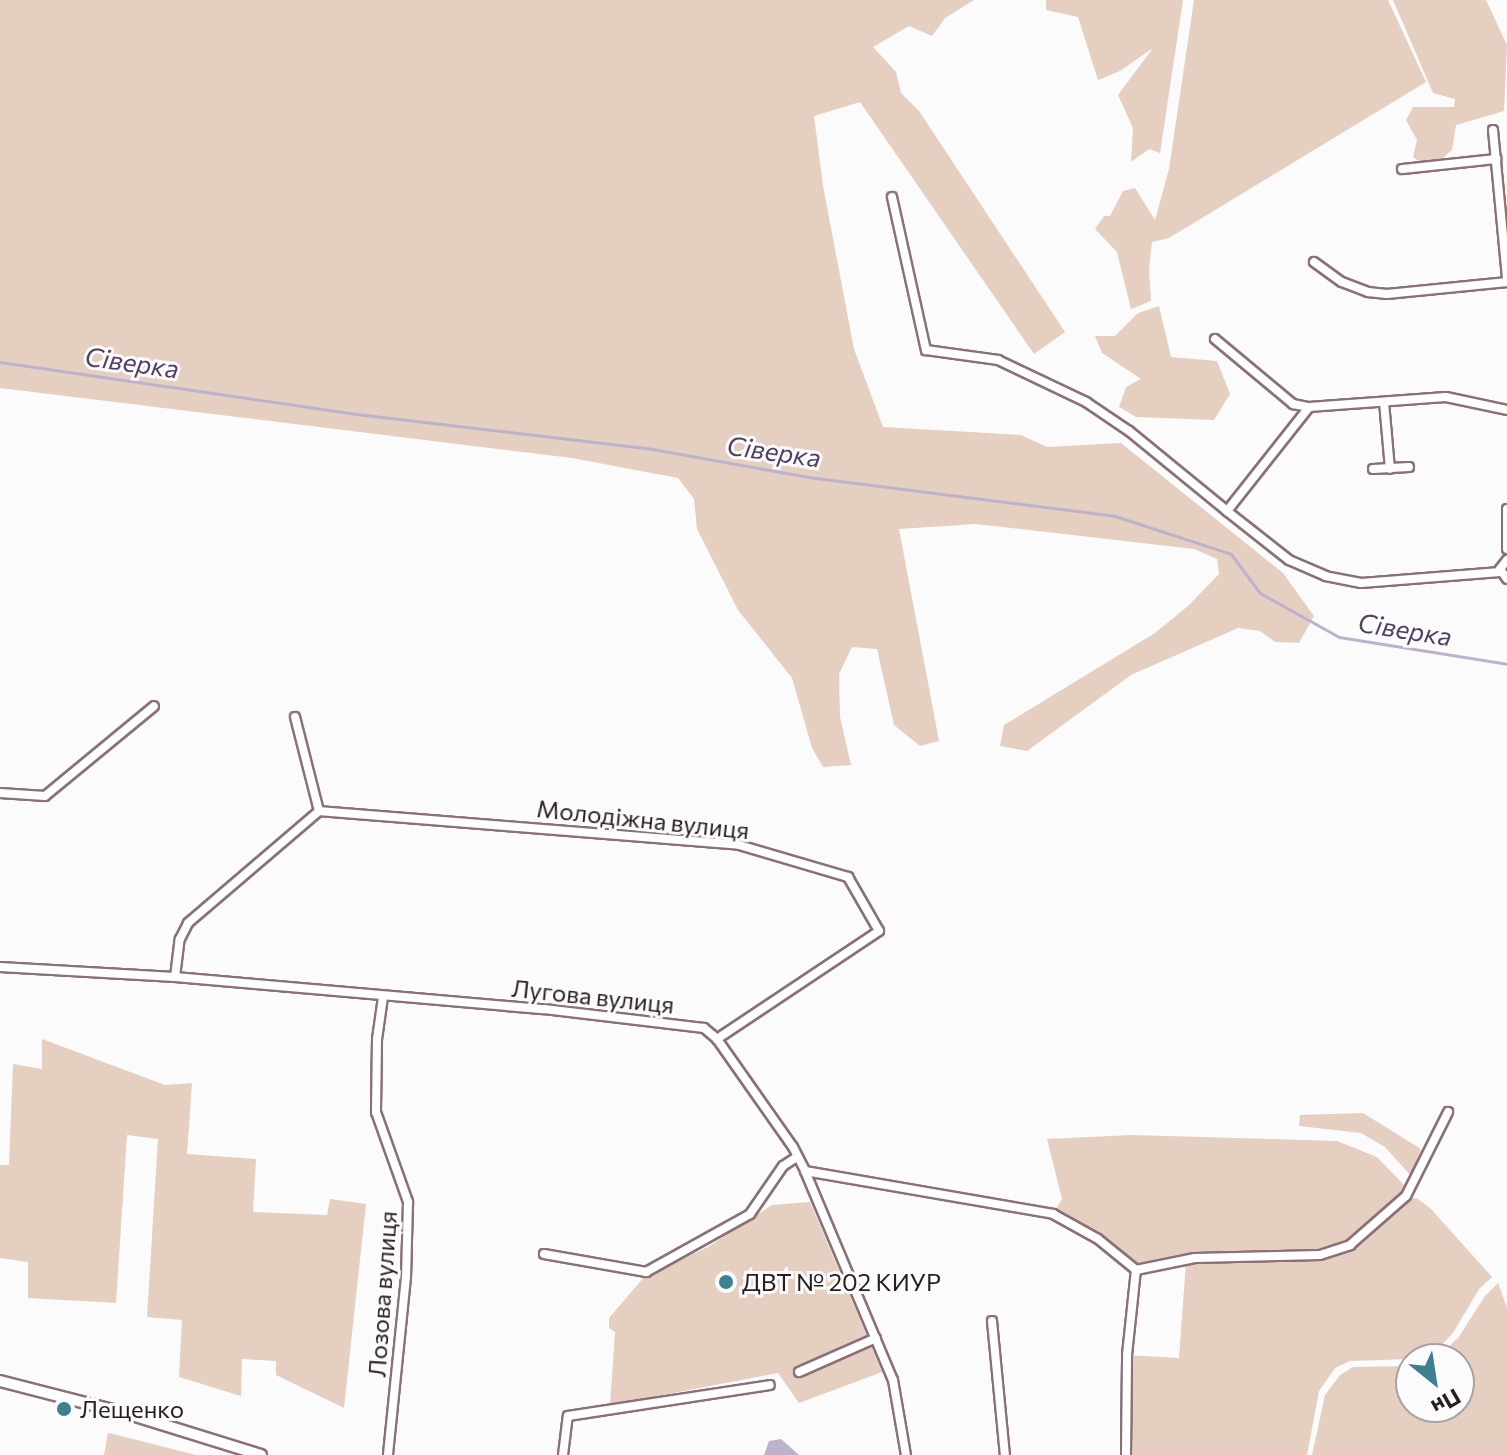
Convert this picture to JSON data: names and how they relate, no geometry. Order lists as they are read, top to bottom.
{
  "streets": {
    "street": ["Молодіжна вулиця", "Лугова вулиця", "Лозова вулиця"]
  },
  "crossings": [
    ["Молодіжна вулиця", "Лугова вулиця"],
    ["Лугова вулиця", "Лозова вулиця"]
  ],
  "water": ["Сіверка"],
  "places": ["ДВТ № 202 КИУР", "Лещенко"],
  "north": "bottom right"
}
